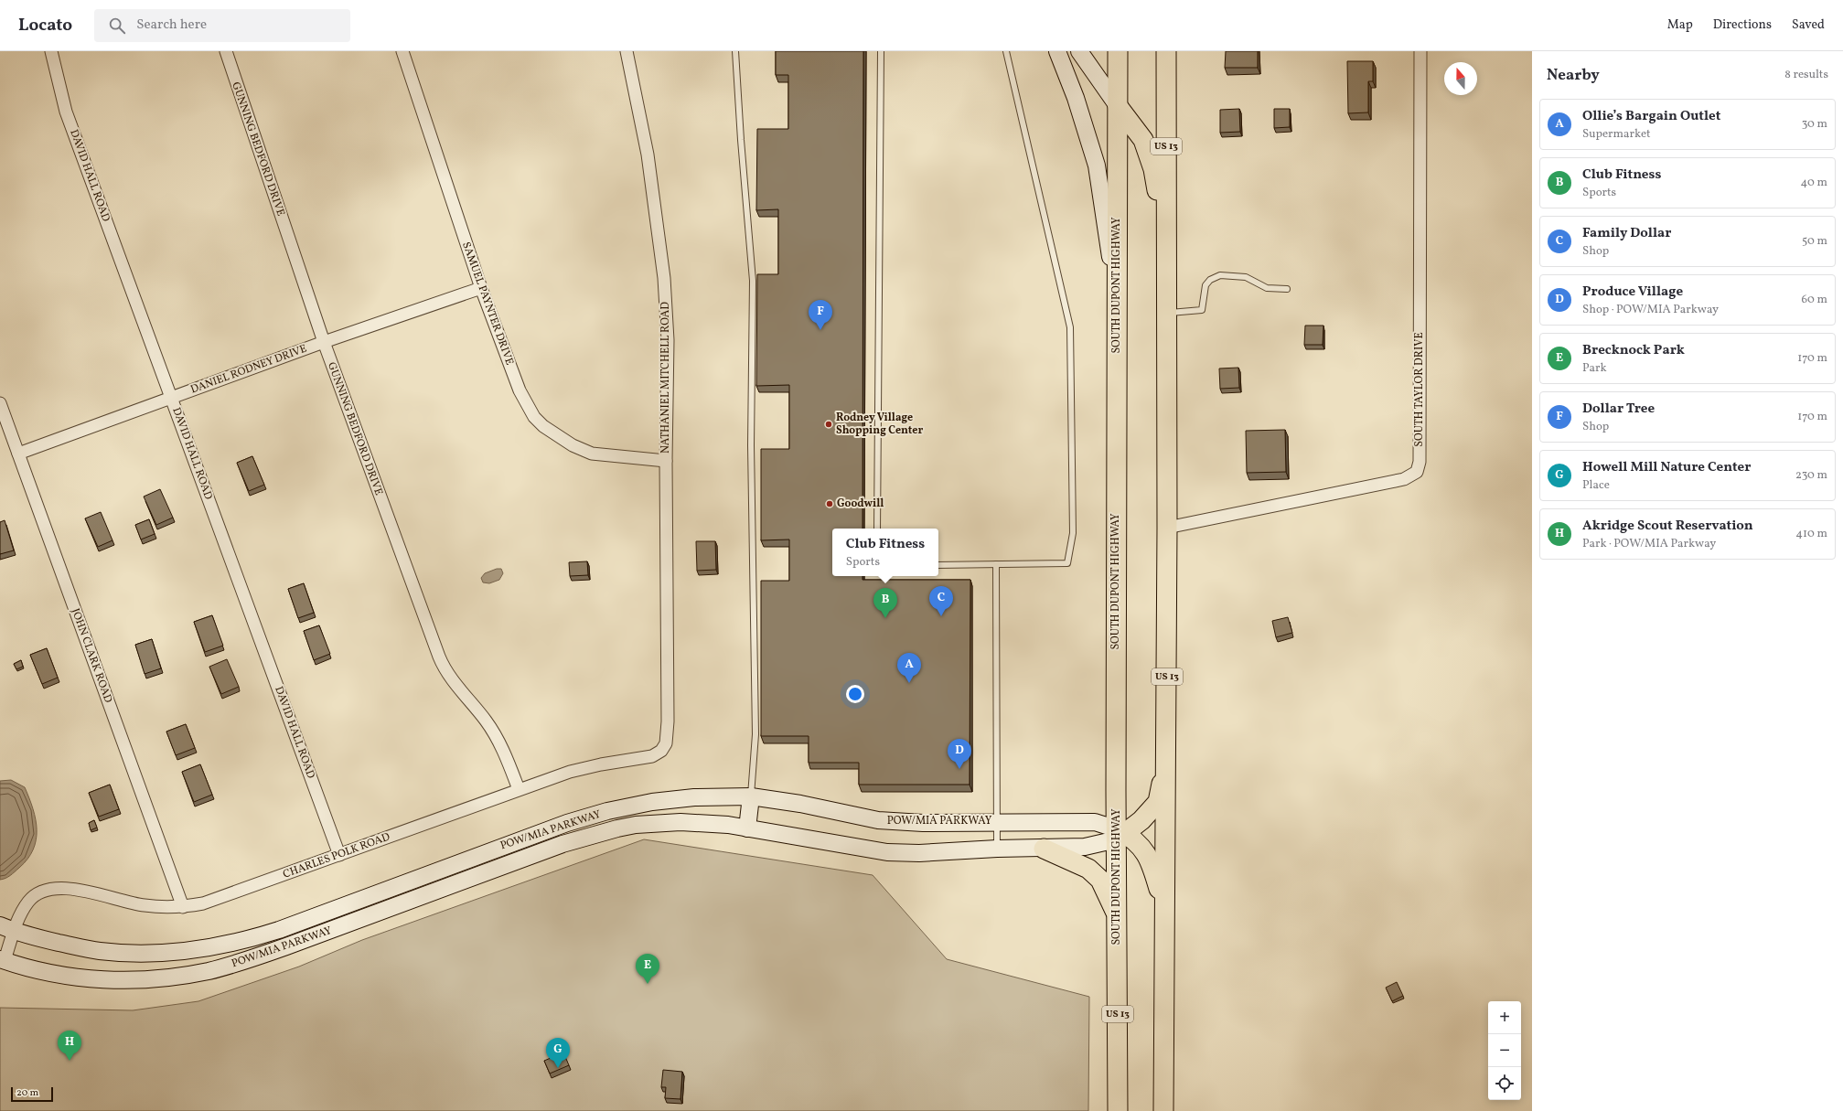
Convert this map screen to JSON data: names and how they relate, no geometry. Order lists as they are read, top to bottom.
{
  "streets": {
    "highway": ["US 13", "SOUTH DUPONT HIGHWAY"],
    "main road": ["POW/MIA PARKWAY"],
    "street": [
      "GUNNING BEDFORD DRIVE",
      "DAVID HALL ROAD",
      "SAMUEL PAYNTER DRIVE",
      "DANIEL RODNEY DRIVE",
      "NATHANIEL MITCHELL ROAD",
      "SOUTH TAYLOR DRIVE",
      "JOHN CLARK ROAD",
      "CHARLES POLK ROAD"
    ]
  },
  "crossings": [
    ["US 13", "SOUTH TAYLOR DRIVE"],
    ["GUNNING BEDFORD DRIVE", "DANIEL RODNEY DRIVE"],
    ["GUNNING BEDFORD DRIVE", "CHARLES POLK ROAD"],
    ["DAVID HALL ROAD", "DANIEL RODNEY DRIVE"],
    ["DAVID HALL ROAD", "CHARLES POLK ROAD"],
    ["SOUTH DUPONT HIGHWAY", "POW/MIA PARKWAY"],
    ["SAMUEL PAYNTER DRIVE", "DANIEL RODNEY DRIVE"],
    ["SAMUEL PAYNTER DRIVE", "NATHANIEL MITCHELL ROAD"],
    ["DANIEL RODNEY DRIVE", "JOHN CLARK ROAD"],
    ["NATHANIEL MITCHELL ROAD", "CHARLES POLK ROAD"],
    ["JOHN CLARK ROAD", "CHARLES POLK ROAD"],
    ["POW/MIA PARKWAY", "CHARLES POLK ROAD"]
  ],
  "places": ["Rodney Village Shopping Center", "Goodwill"],
  "scale_bar": "20 m",
  "north": "top",
  "page": {
    "header": "Locato",
    "search": "Search here",
    "nav": ["Map", "Directions", "Saved"],
    "heading": ["Nearby", "8 results"],
    "list": [
      {
        "mark": "A",
        "name": "Ollie’s Bargain Outlet",
        "note": "Supermarket",
        "value": "30 m"
      },
      {
        "mark": "B",
        "name": "Club Fitness",
        "note": "Sports",
        "value": "40 m"
      },
      {
        "mark": "C",
        "name": "Family Dollar",
        "note": "Shop",
        "value": "50 m"
      },
      {
        "mark": "D",
        "name": "Produce Village",
        "note": "Shop · POW/MIA Parkway",
        "value": "60 m"
      },
      {
        "mark": "E",
        "name": "Brecknock Park",
        "note": "Park",
        "value": "170 m"
      },
      {
        "mark": "F",
        "name": "Dollar Tree",
        "note": "Shop",
        "value": "170 m"
      },
      {
        "mark": "G",
        "name": "Howell Mill Nature Center",
        "note": "Place",
        "value": "230 m"
      },
      {
        "mark": "H",
        "name": "Akridge Scout Reservation",
        "note": "Park · POW/MIA Parkway",
        "value": "410 m"
      }
    ],
    "pins": [
      "F",
      "C",
      "B",
      "A",
      "D",
      "E",
      "H",
      "G"
    ],
    "popup": ["Club Fitness", "Sports"],
    "map_buttons": ["+", "−"],
    "scale": "20 m"
  }
}
